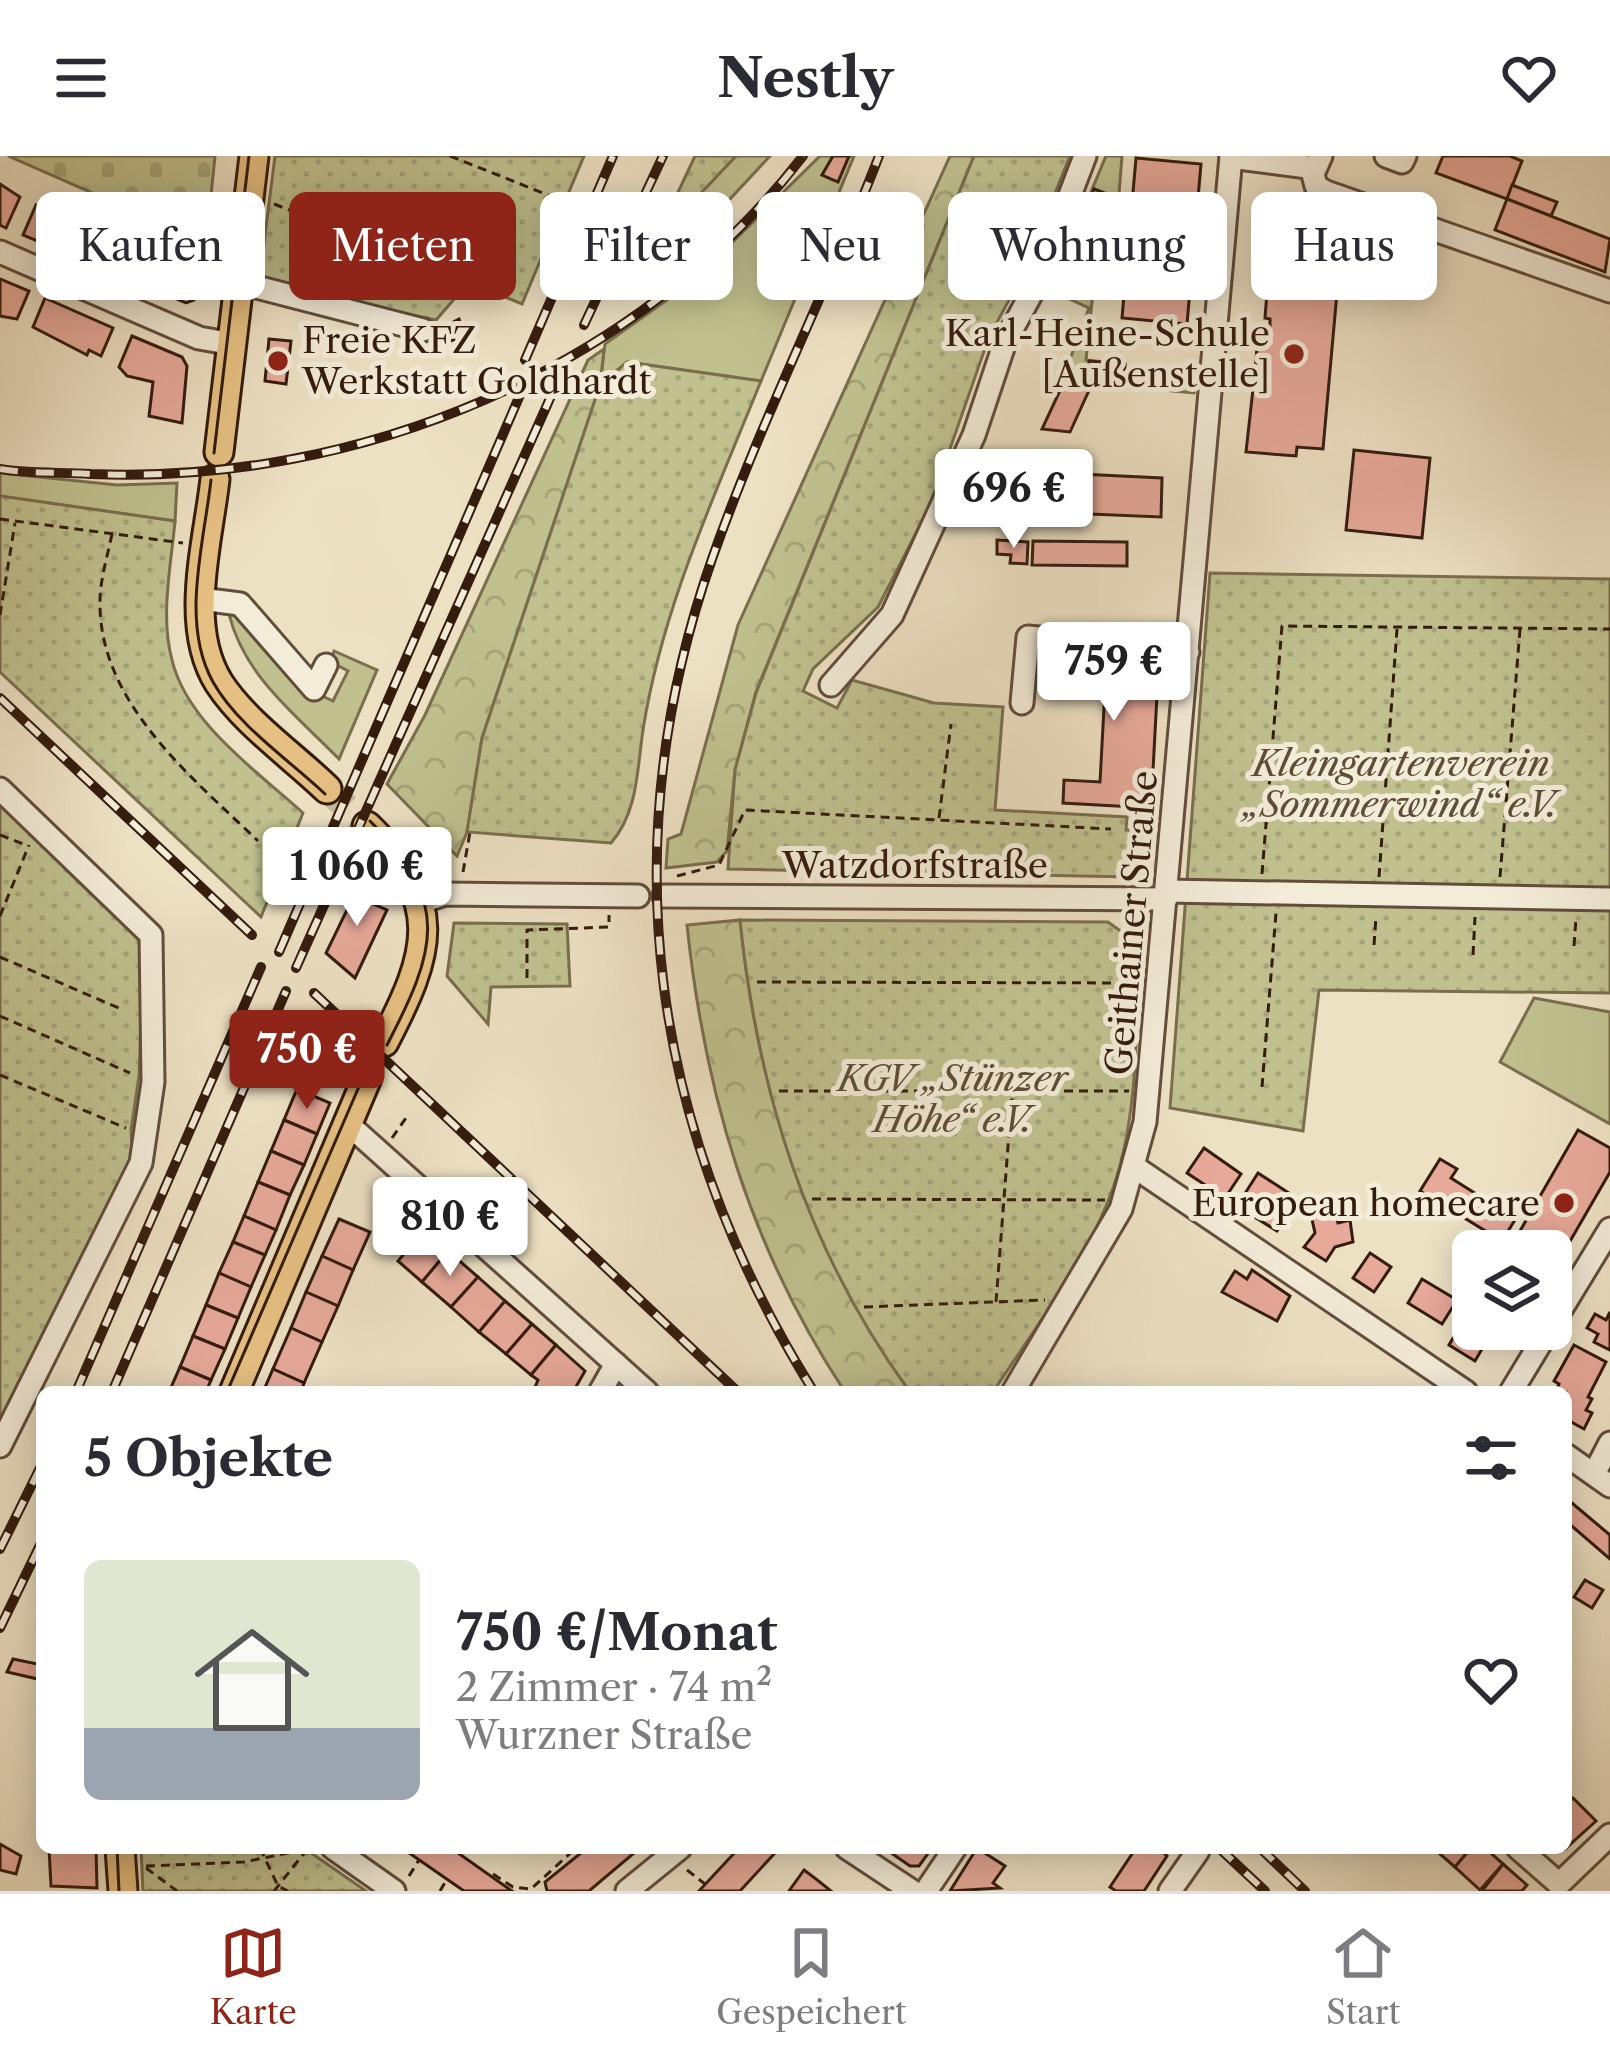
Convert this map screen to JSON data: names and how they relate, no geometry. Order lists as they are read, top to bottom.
{
  "streets": {
    "street": ["Watzdorfstraße", "Geithainer Straße"]
  },
  "crossings": [
    ["Watzdorfstraße", "Geithainer Straße"]
  ],
  "parks": ["Kleingartenverein „Sommerwind“ e.V.", "KGV „Stünzer Höhe“ e.V."],
  "places": ["Karl-Heine-Schule [Außenstelle]", "Freie KFZ Werkstatt Goldhardt", "European homecare"],
  "page": {
    "header": "Nestly",
    "chip": [
      "Kaufen",
      "Mieten",
      "Filter",
      "Neu",
      "Wohnung",
      "Haus"
    ],
    "price": [
      "696 €",
      "759 €",
      "1 060 €",
      "750 €",
      "810 €"
    ],
    "heading": "5 Objekte",
    "list": [
      {
        "name": "750 €/Monat",
        "note": "2 Zimmer · 74 m² · Wurzner Straße"
      }
    ],
    "tabs": ["Karte", "Gespeichert", "Start"]
  }
}
